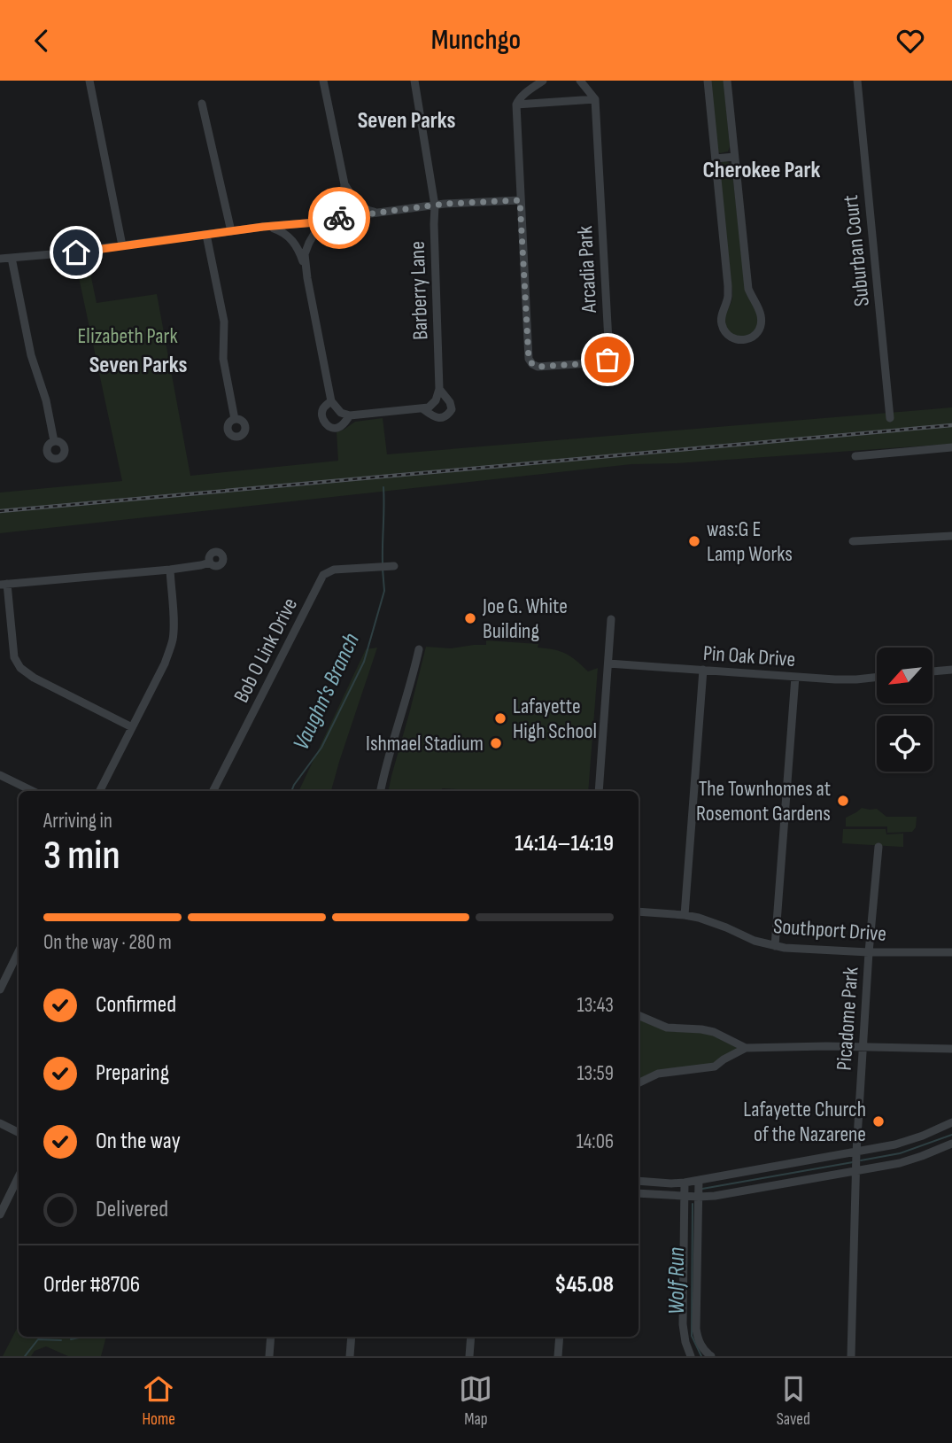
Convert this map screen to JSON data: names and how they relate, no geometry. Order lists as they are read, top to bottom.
{
  "streets": {
    "street": [
      "Suburban Court",
      "Arcadia Park",
      "Barberry Lane",
      "Bob O Link Drive",
      "Pin Oak Drive",
      "Southport Drive",
      "Picadome Park"
    ]
  },
  "crossings": [
    ["Southport Drive", "Picadome Park"]
  ],
  "districts": ["Seven Parks", "Cherokee Park", "Seven Parks"],
  "water": ["Vaughn's Branch", "Wolf Run"],
  "parks": ["Elizabeth Park"],
  "places": [
    "was:G E Lamp Works",
    "Joe G. White Building",
    "Lafayette High School",
    "Ishmael Stadium",
    "The Townhomes at Rosemont Gardens",
    "Lafayette Church of the Nazarene"
  ],
  "north": "bottom left",
  "page": {
    "header": "Munchgo",
    "heading": ["3 min", "Arriving in", "14:14–14:19"],
    "panel": ["Order #8706", "$45.08"],
    "bar": "On the way · 280 m",
    "list": [
      ["Confirmed", "13:43"],
      ["Preparing", "13:59"],
      ["On the way", "14:06"],
      "Delivered"
    ],
    "tabs": ["Home", "Map", "Saved"]
  }
}
